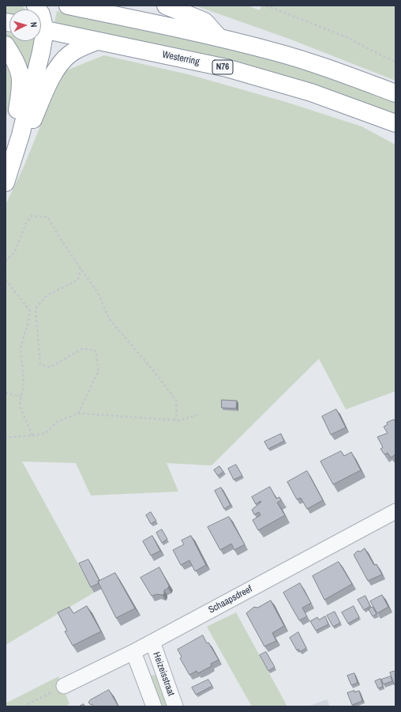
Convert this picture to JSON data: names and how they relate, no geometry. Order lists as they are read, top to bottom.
{
  "streets": {
    "highway": ["Westerring", "N76"],
    "street": ["Schaapsdreef", "Heizeisstraat"]
  },
  "crossings": [
    ["Schaapsdreef", "Heizeisstraat"]
  ],
  "north": "right"
}
